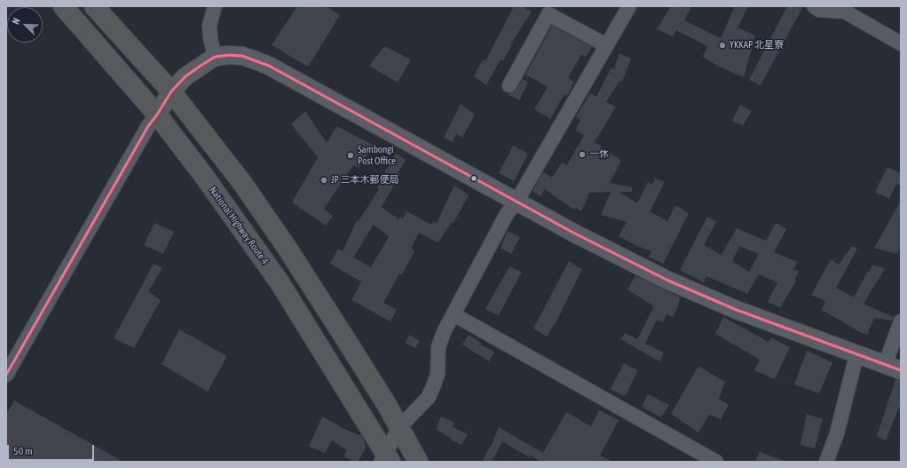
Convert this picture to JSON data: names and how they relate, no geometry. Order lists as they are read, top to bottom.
{
  "streets": {
    "highway": ["National Highway Route 4"]
  },
  "places": [
    "YKKAP 北星寮",
    "一休",
    "Sambongi Post Office",
    "JP 三本木郵便局"
  ],
  "scale_bar": "50 m",
  "north": "top left"
}
